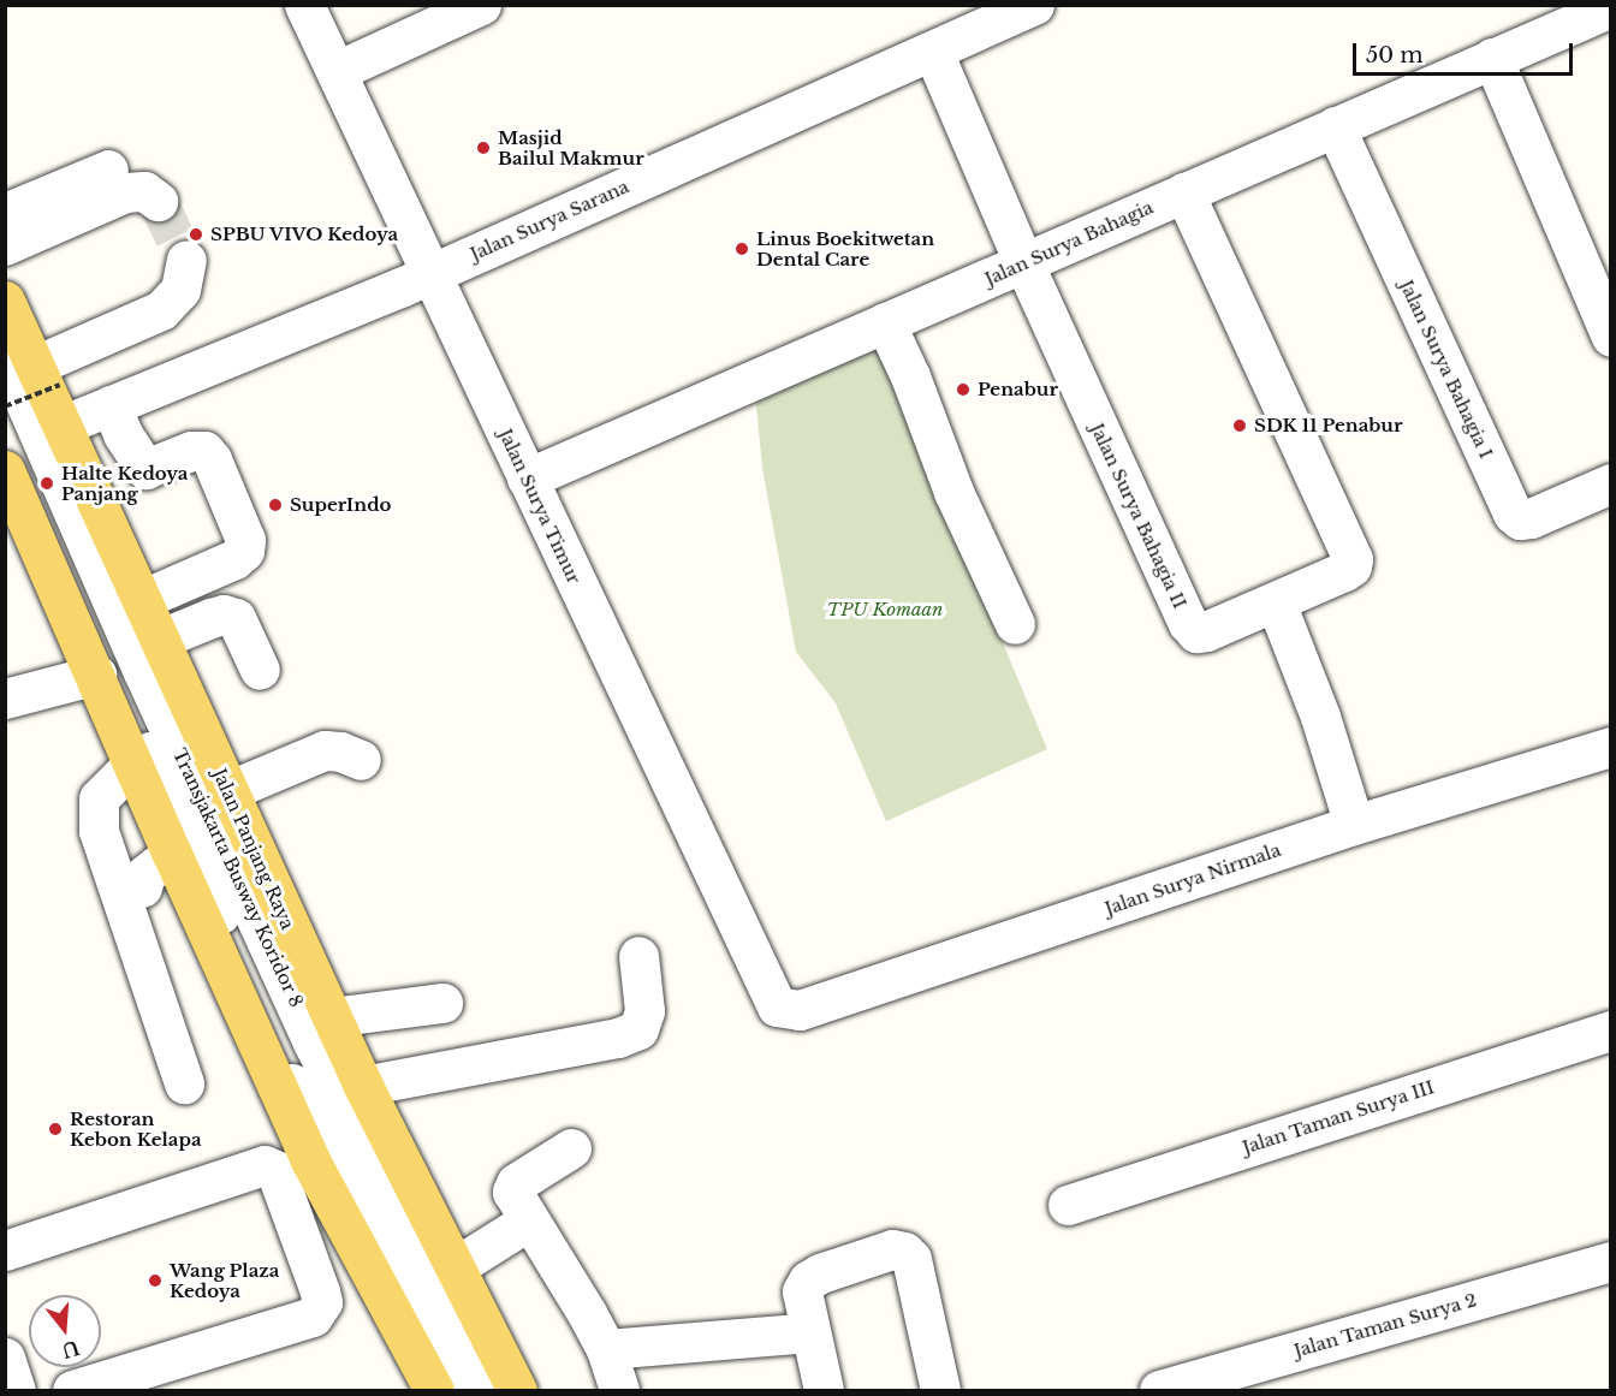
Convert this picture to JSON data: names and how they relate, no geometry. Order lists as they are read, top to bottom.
{
  "streets": {
    "main road": ["Jalan Panjang Raya"],
    "street": [
      "Jalan Surya Sarana",
      "Jalan Surya Bahagia",
      "Jalan Surya Bahagia I",
      "Jalan Surya Timur",
      "Jalan Surya Bahagia II",
      "Transjakarta Busway Koridor 8",
      "Jalan Surya Nirmala",
      "Jalan Taman Surya III",
      "Jalan Taman Surya 2"
    ]
  },
  "crossings": [
    ["Jalan Surya Sarana", "Jalan Surya Timur"],
    ["Jalan Surya Sarana", "Jalan Surya Bahagia II"],
    ["Jalan Surya Sarana", "Jalan Panjang Raya"],
    ["Jalan Surya Bahagia", "Jalan Surya Bahagia I"],
    ["Jalan Surya Bahagia", "Jalan Surya Timur"],
    ["Jalan Surya Bahagia", "Jalan Surya Bahagia II"],
    ["Jalan Surya Timur", "Jalan Surya Nirmala"],
    ["Jalan Panjang Raya", "Transjakarta Busway Koridor 8"]
  ],
  "parks": ["TPU Komaan"],
  "places": [
    "Masjid Bailul Makmur",
    "SPBU VIVO Kedoya",
    "Linus Boekitwetan Dental Care",
    "Penabur",
    "SDK 11 Penabur",
    "Halte Kedoya Panjang",
    "SuperIndo",
    "Restoran Kebon Kelapa",
    "Wang Plaza Kedoya"
  ],
  "scale_bar": "50 m",
  "north": "bottom"
}
